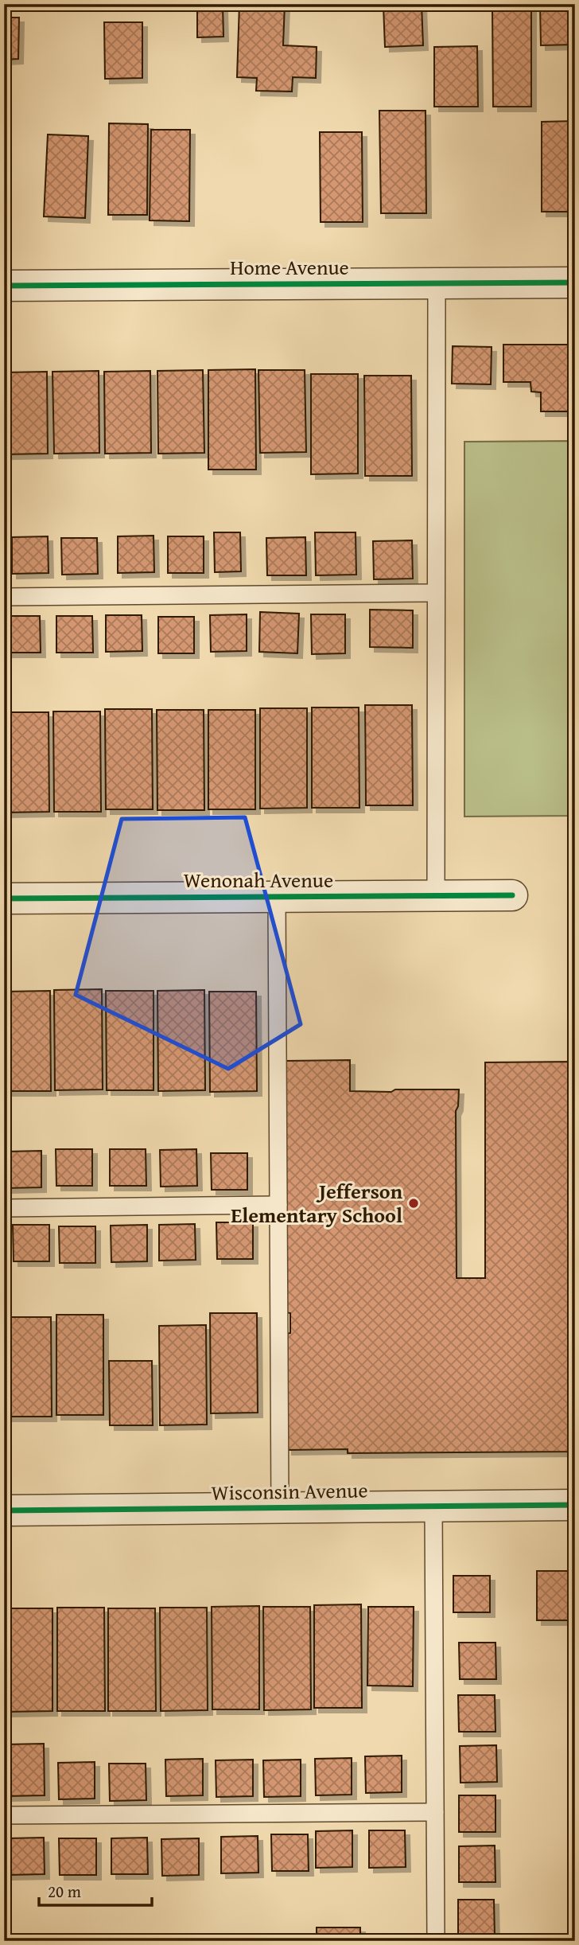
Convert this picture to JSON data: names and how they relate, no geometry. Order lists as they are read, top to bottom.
{
  "streets": {
    "street": ["Home Avenue", "Wenonah Avenue", "Wisconsin Avenue"]
  },
  "places": ["Jefferson Elementary School"],
  "scale_bar": "20 m"
}
